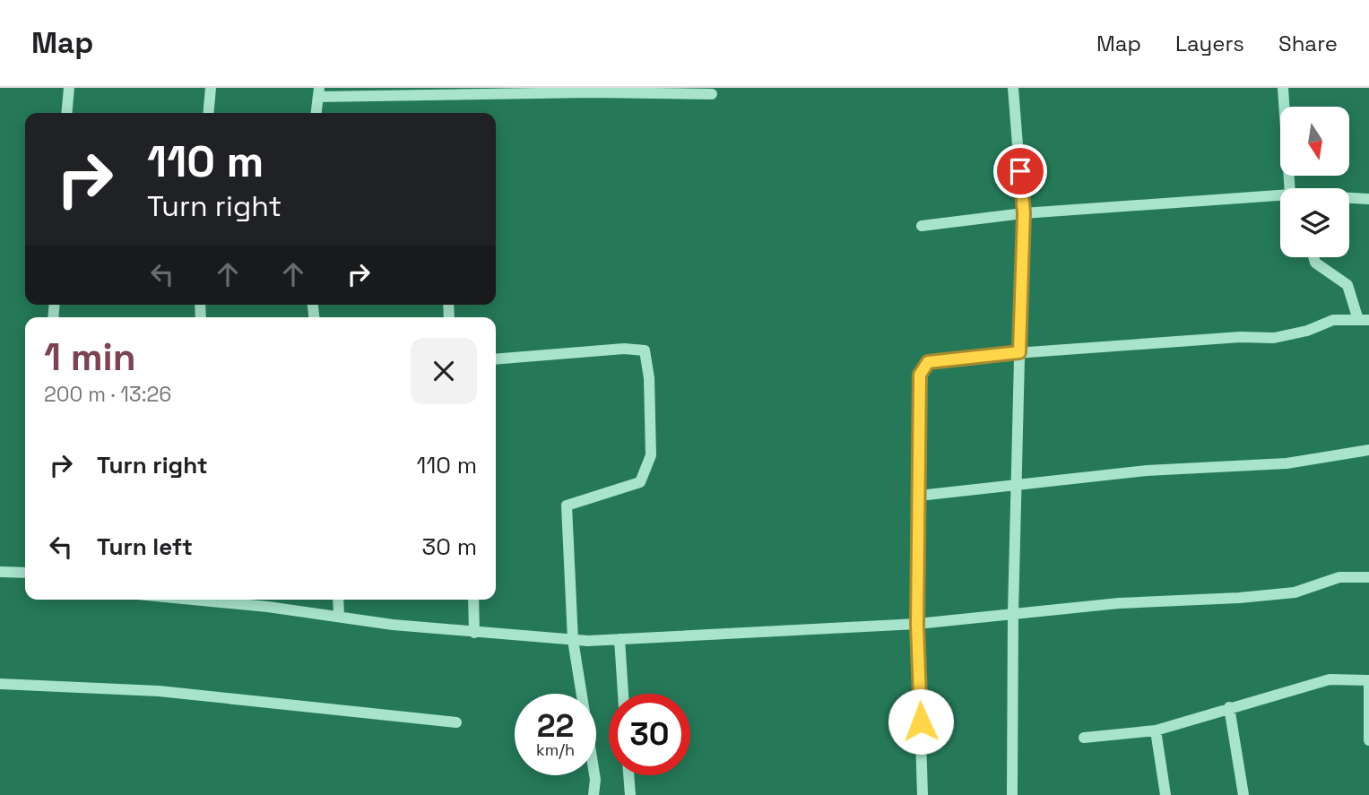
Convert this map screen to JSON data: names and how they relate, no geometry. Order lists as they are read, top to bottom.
{
  "north": "bottom",
  "page": {
    "header": "Map",
    "nav": ["Map", "Layers", "Share"],
    "turn": ["110 m", "Turn right"],
    "heading": ["1 min", "200 m · 13:26"],
    "list": [
      {
        "name": "Turn right",
        "value": "110 m"
      },
      {
        "name": "Turn left",
        "value": "30 m"
      }
    ],
    "speed": "22 km/h",
    "limit": "30"
  }
}
